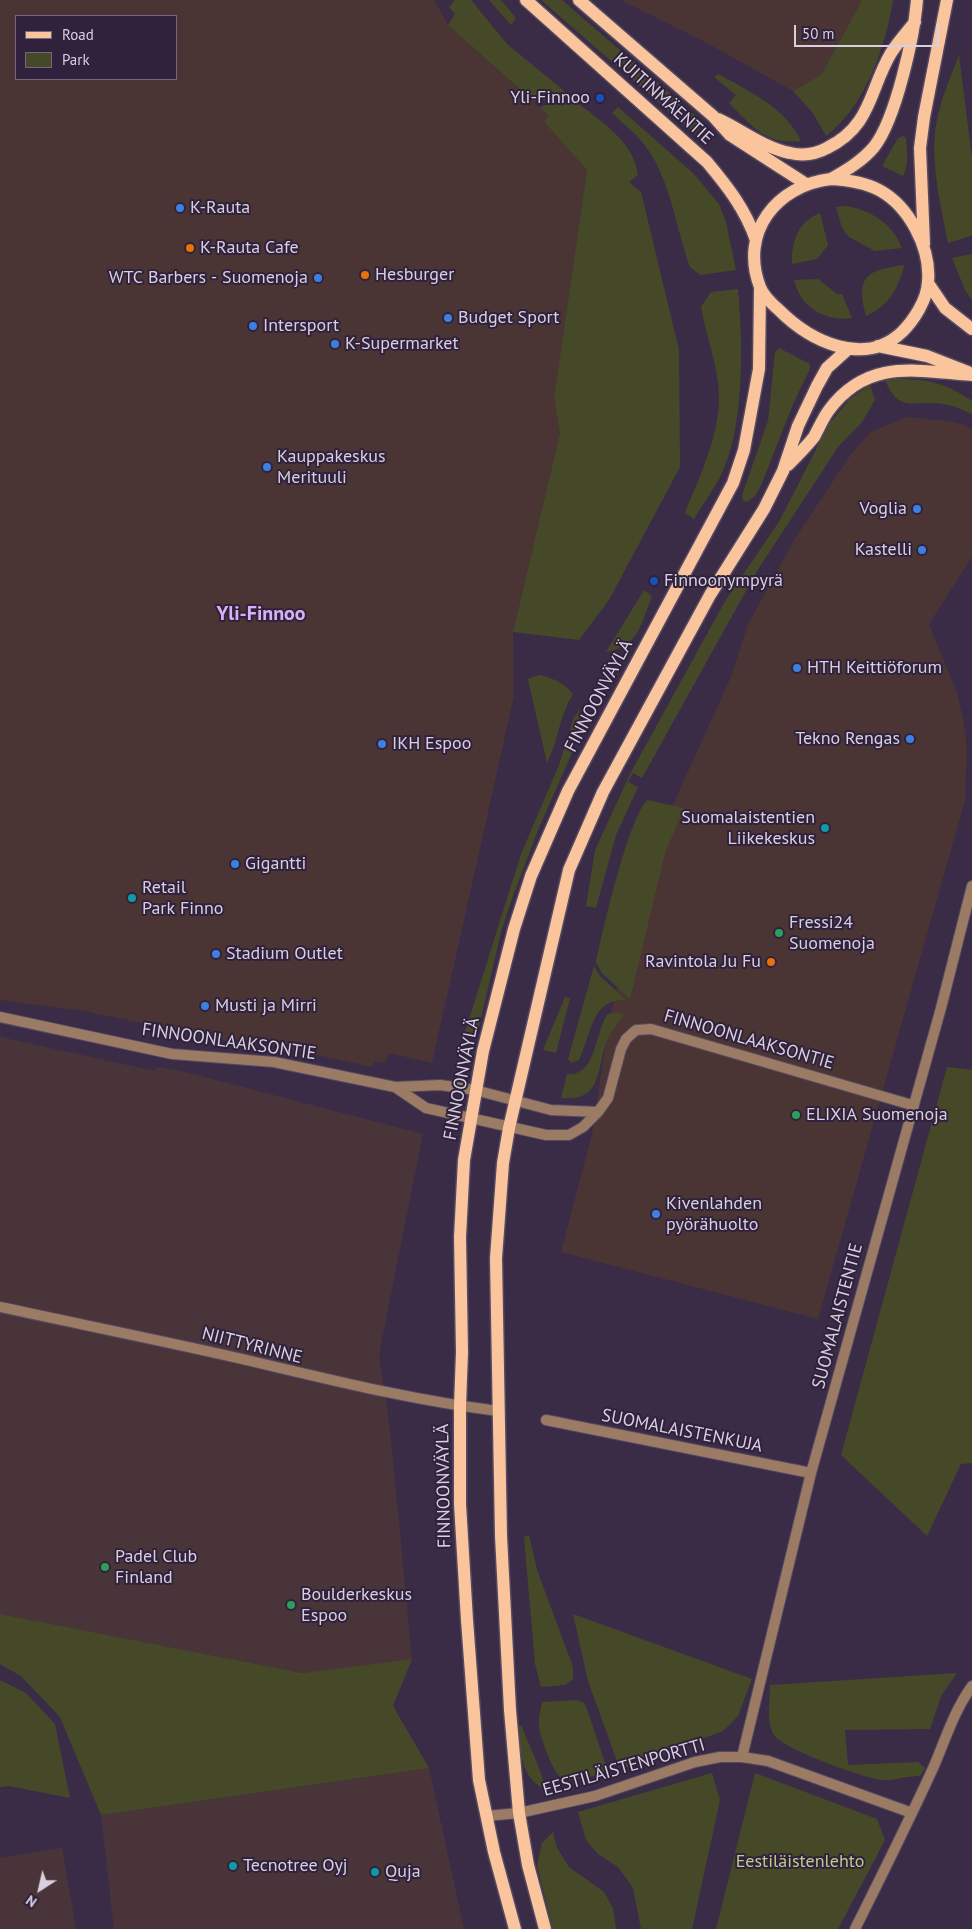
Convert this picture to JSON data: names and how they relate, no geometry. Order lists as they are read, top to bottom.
{
  "streets": {
    "main road": ["KUITINMÄENTIE", "FINNOONVÄYLÄ"],
    "street": [
      "FINNOONLAAKSONTIE",
      "SUOMALAISTENTIE",
      "NIITTYRINNE",
      "SUOMALAISTENKUJA",
      "EESTILÄISTENPORTTI"
    ]
  },
  "crossings": [
    ["KUITINMÄENTIE", "FINNOONVÄYLÄ"],
    ["FINNOONVÄYLÄ", "FINNOONLAAKSONTIE"],
    ["FINNOONVÄYLÄ", "NIITTYRINNE"],
    ["FINNOONVÄYLÄ", "EESTILÄISTENPORTTI"],
    ["FINNOONLAAKSONTIE", "SUOMALAISTENTIE"],
    ["SUOMALAISTENTIE", "SUOMALAISTENKUJA"],
    ["SUOMALAISTENTIE", "EESTILÄISTENPORTTI"]
  ],
  "districts": ["Yli-Finnoo"],
  "parks": ["Eestiläistenlehto"],
  "places": [
    "Yli-Finnoo",
    "K-Rauta",
    "K-Rauta Cafe",
    "Hesburger",
    "WTC Barbers - Suomenoja",
    "Budget Sport",
    "Intersport",
    "K-Supermarket",
    "Kauppakeskus Merituuli",
    "Voglia",
    "Kastelli",
    "Finnoonympyrä",
    "HTH Keittiöforum",
    "Tekno Rengas",
    "IKH Espoo",
    "Suomalaistentien Liikekeskus",
    "Gigantti",
    "Retail Park Finno",
    "Fressi24 Suomenoja",
    "Stadium Outlet",
    "Ravintola Ju Fu",
    "Musti ja Mirri",
    "ELIXIA Suomenoja",
    "Kivenlahden pyörähuolto",
    "Padel Club Finland",
    "Boulderkeskus Espoo",
    "Tecnotree Oyj",
    "Quja"
  ],
  "legend": ["Road", "Park"],
  "scale_bar": "50 m",
  "north": "bottom left"
}
